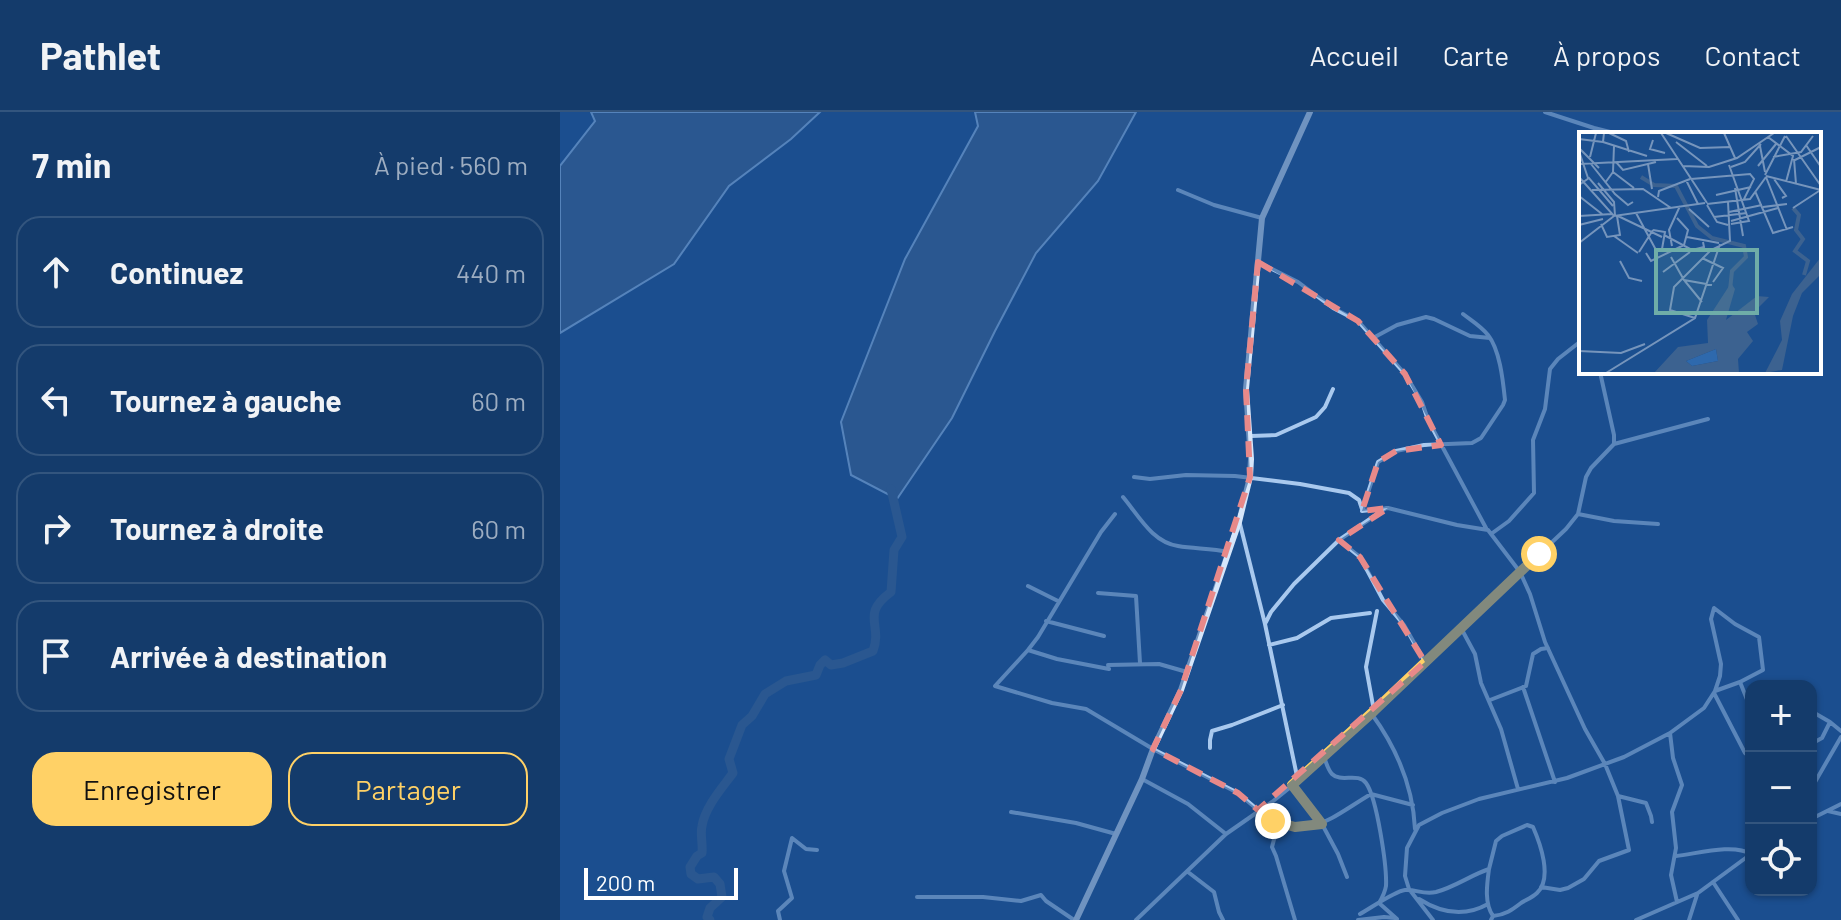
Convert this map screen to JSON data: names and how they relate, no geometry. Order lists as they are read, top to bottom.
{
  "scale_bar": "200 m",
  "page": {
    "header": "Pathlet",
    "nav": [
      "Accueil",
      "Carte",
      "À propos",
      "Contact"
    ],
    "heading": ["7 min", "À pied · 560 m"],
    "list": [
      ["Continuez", "440 m"],
      ["Tournez à gauche", "60 m"],
      ["Tournez à droite", "60 m"],
      "Arrivée à destination"
    ],
    "map_buttons": ["+", "−"],
    "buttons": ["Enregistrer", "Partager"],
    "scale": "200 m"
  }
}
